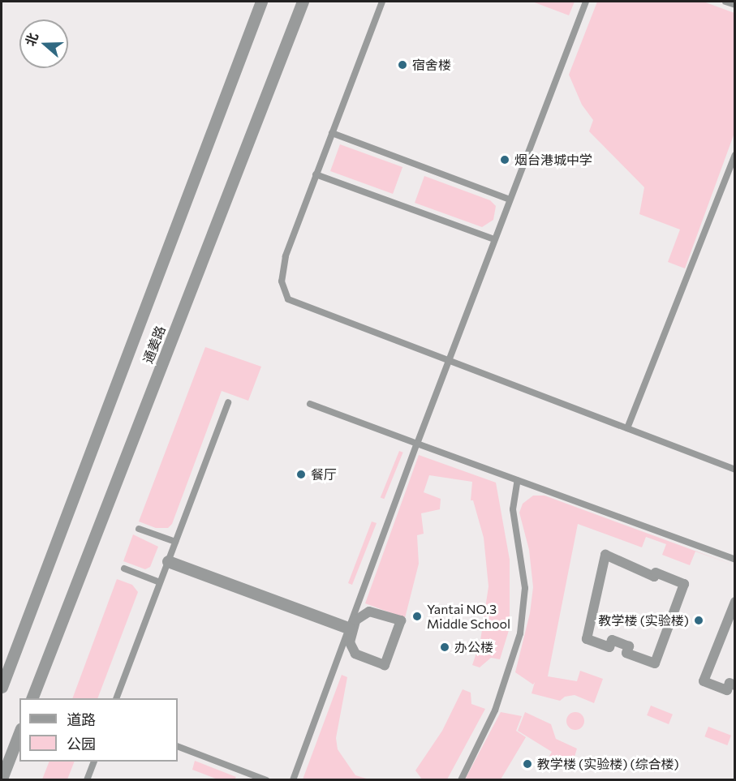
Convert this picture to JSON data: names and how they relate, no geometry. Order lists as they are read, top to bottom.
{
  "streets": {
    "street": ["通姜路"]
  },
  "places": [
    "宿舍楼",
    "烟台港城中学",
    "餐厅",
    "Yantai NO.3 Middle School",
    "教学楼 (实验楼)",
    "办公楼",
    "教学楼 (实验楼) (综合楼)"
  ],
  "legend": ["道路", "公园"],
  "north": "left"
}
